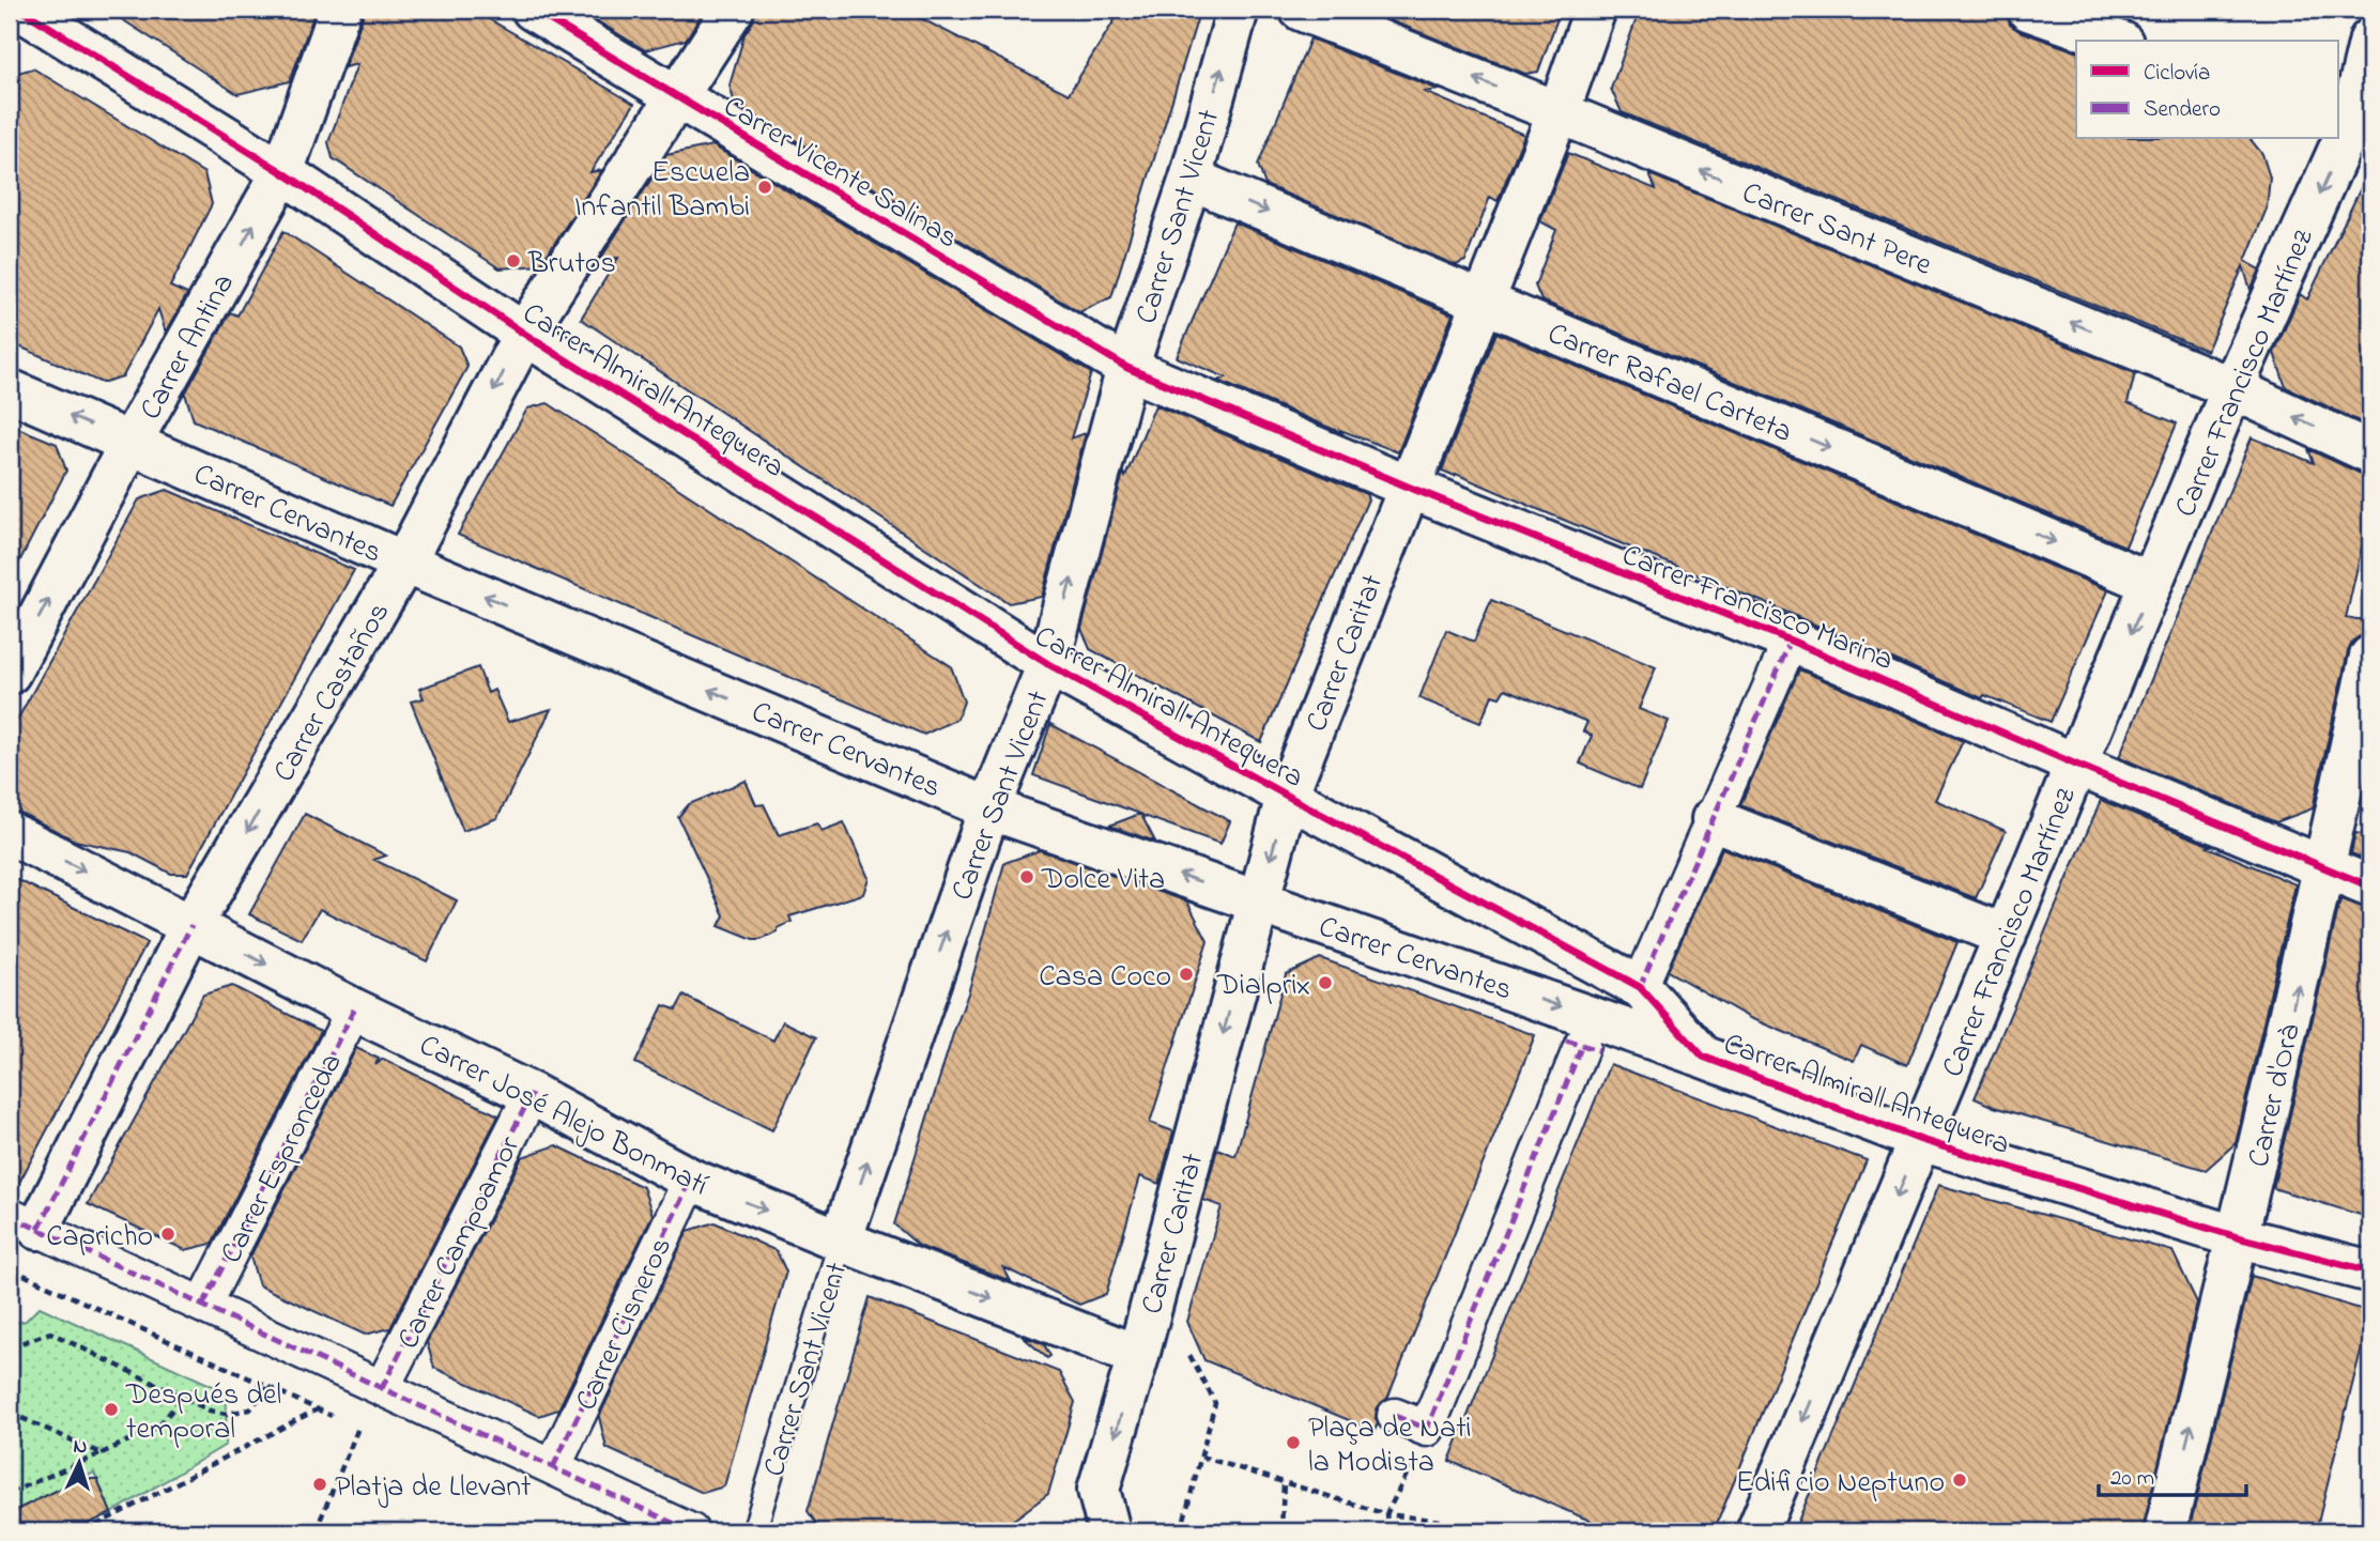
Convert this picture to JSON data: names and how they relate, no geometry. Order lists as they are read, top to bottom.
{
  "streets": {
    "street": [
      "Carrer Vicente Salinas",
      "Carrer Sant Vicent",
      "Carrer Sant Pere",
      "Carrer Antina",
      "Carrer Francisco Martínez",
      "Carrer Rafael Carteta",
      "Carrer Almirall Antequera",
      "Carrer Cervantes",
      "Carrer Francisco Marina",
      "Carrer Caritat",
      "Carrer Castaños",
      "Carrer d'Orà",
      "Carrer José Alejo Bonmatí",
      "Carrer Espronceda",
      "Carrer Campoamor",
      "Carrer Cisneros"
    ]
  },
  "crossings": [
    ["Carrer Vicente Salinas", "Carrer Sant Vicent"],
    ["Carrer Vicente Salinas", "Carrer Francisco Marina"],
    ["Carrer Vicente Salinas", "Carrer Castaños"],
    ["Carrer Sant Vicent", "Carrer Rafael Carteta"],
    ["Carrer Sant Vicent", "Carrer Almirall Antequera"],
    ["Carrer Sant Vicent", "Carrer Cervantes"],
    ["Carrer Sant Vicent", "Carrer Francisco Marina"],
    ["Carrer Sant Vicent", "Carrer José Alejo Bonmatí"],
    ["Carrer Sant Pere", "Carrer Francisco Martínez"],
    ["Carrer Sant Pere", "Carrer Caritat"],
    ["Carrer Antina", "Carrer Almirall Antequera"],
    ["Carrer Antina", "Carrer Cervantes"],
    ["Carrer Francisco Martínez", "Carrer Rafael Carteta"],
    ["Carrer Francisco Martínez", "Carrer Almirall Antequera"],
    ["Carrer Francisco Martínez", "Carrer Francisco Marina"],
    ["Carrer Rafael Carteta", "Carrer Caritat"],
    ["Carrer Almirall Antequera", "Carrer Cervantes"],
    ["Carrer Almirall Antequera", "Carrer Caritat"],
    ["Carrer Almirall Antequera", "Carrer Castaños"],
    ["Carrer Almirall Antequera", "Carrer d'Orà"],
    ["Carrer Cervantes", "Carrer Caritat"],
    ["Carrer Cervantes", "Carrer Castaños"],
    ["Carrer Francisco Marina", "Carrer Caritat"],
    ["Carrer Francisco Marina", "Carrer d'Orà"],
    ["Carrer Caritat", "Carrer José Alejo Bonmatí"],
    ["Carrer Castaños", "Carrer José Alejo Bonmatí"],
    ["Carrer José Alejo Bonmatí", "Carrer Espronceda"],
    ["Carrer José Alejo Bonmatí", "Carrer Campoamor"],
    ["Carrer José Alejo Bonmatí", "Carrer Cisneros"]
  ],
  "one_way": [
    "Carrer Sant Vicent",
    "Carrer Sant Pere",
    "Carrer Antina",
    "Carrer Rafael Carteta",
    "Carrer Castaños",
    "Carrer d'Orà"
  ],
  "places": [
    "Escuela Infantil Bambi",
    "Brutos",
    "Dolce Vita",
    "Casa Coco",
    "Dialprix",
    "Capricho",
    "Después del temporal",
    "Plaça de Nati la Modista",
    "Edificio Neptuno",
    "Platja de Llevant"
  ],
  "legend": ["Ciclovía", "Sendero"],
  "scale_bar": "20 m",
  "north": "top"
}
